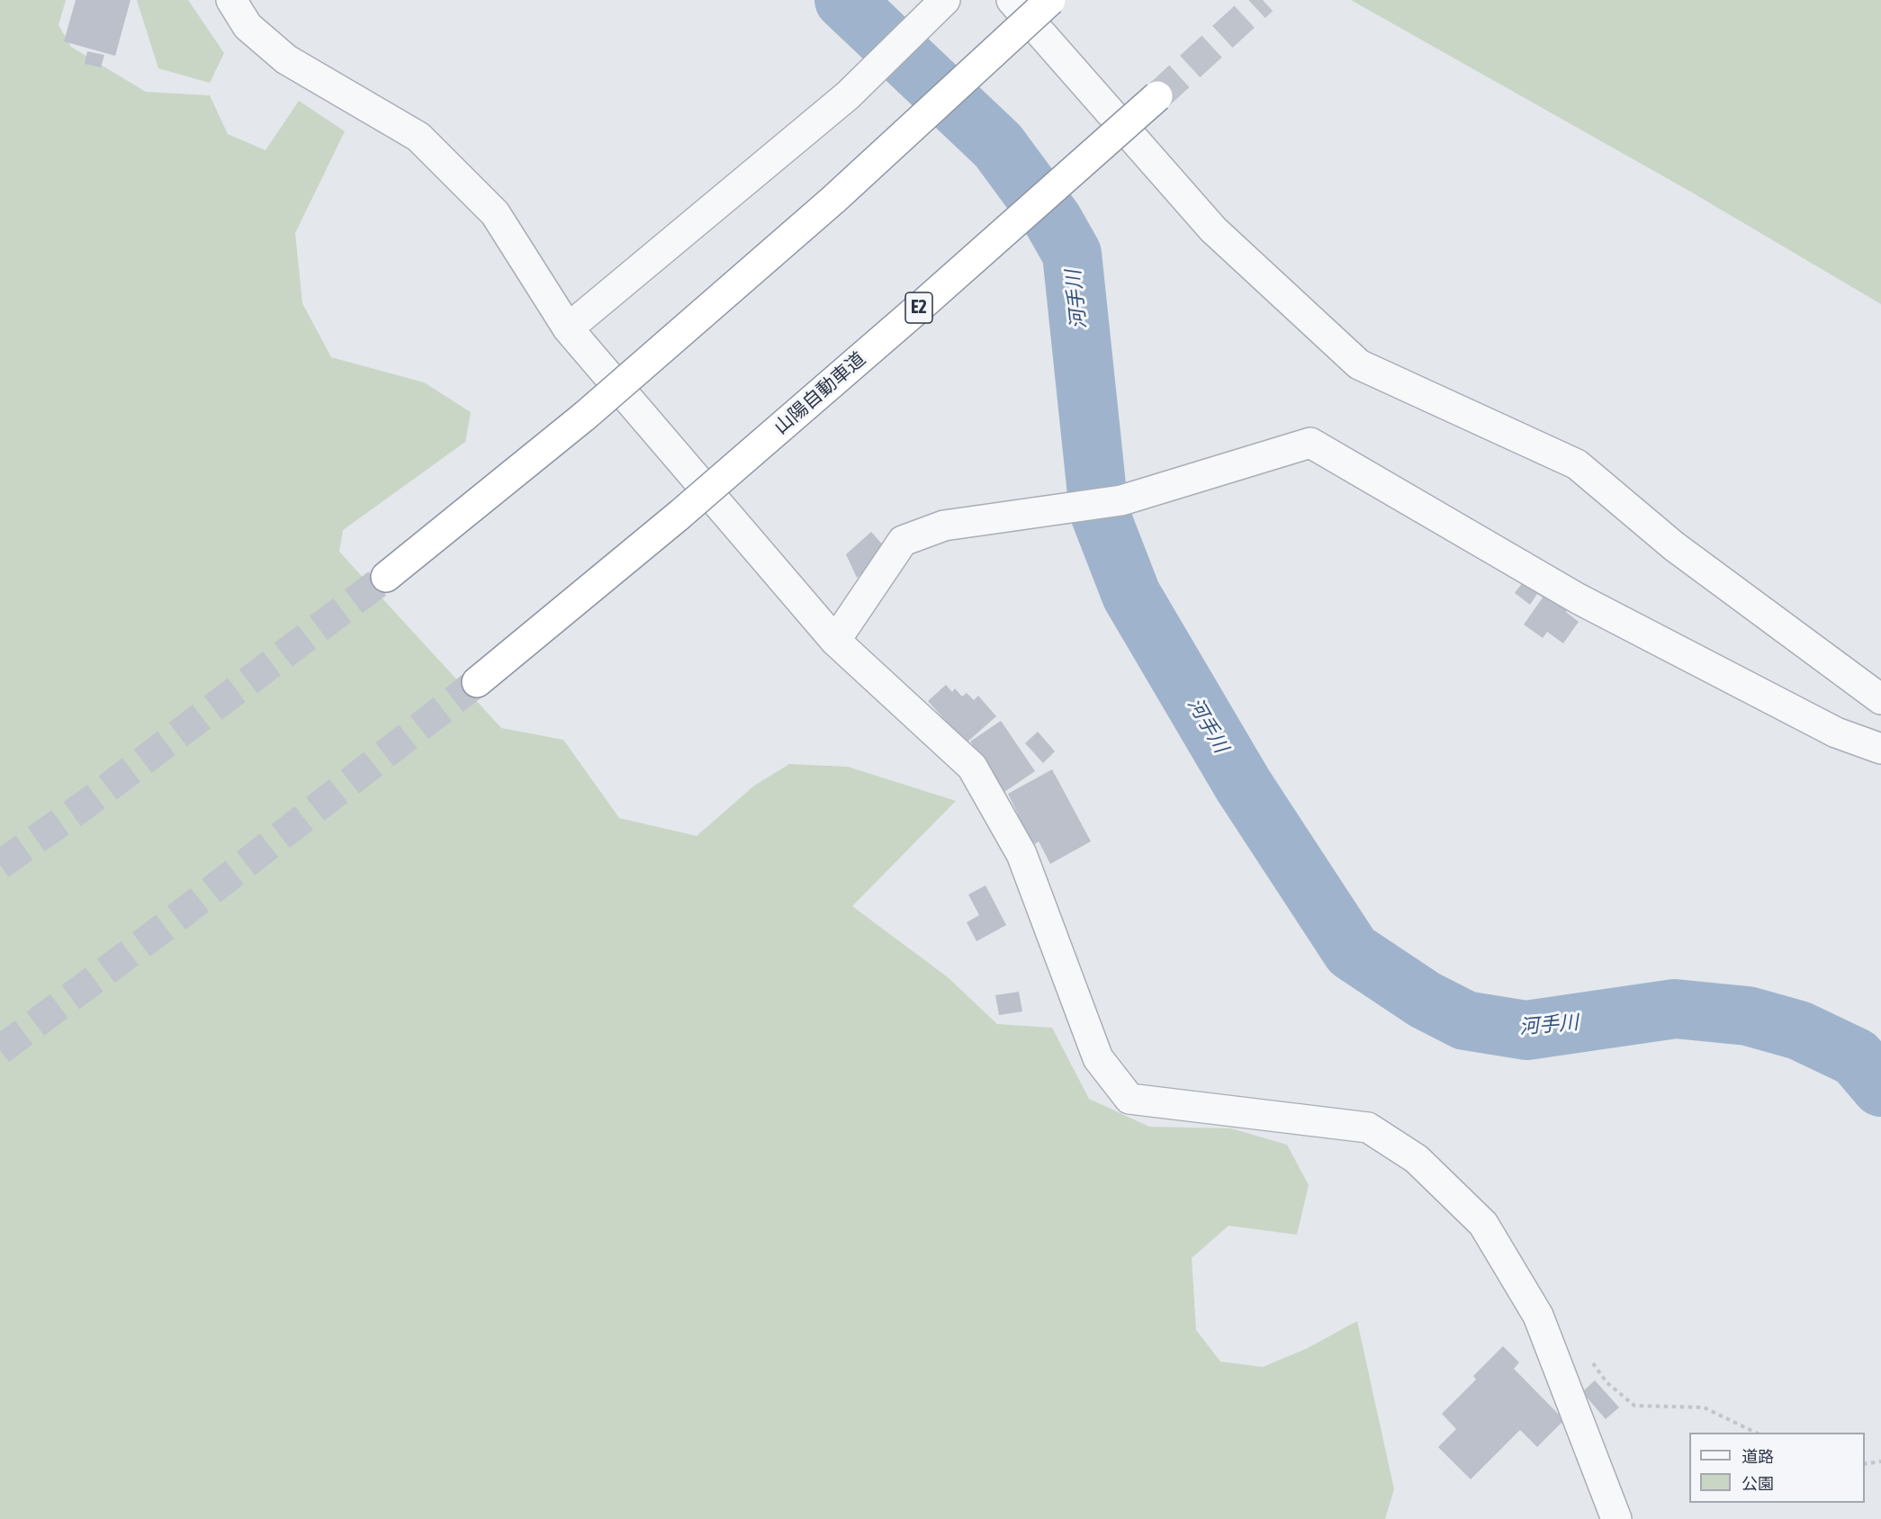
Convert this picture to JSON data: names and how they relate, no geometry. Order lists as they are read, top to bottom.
{
  "streets": {
    "highway": ["E2", "山陽自動車道"]
  },
  "water": ["河手川"],
  "legend": ["道路", "公園"]
}
